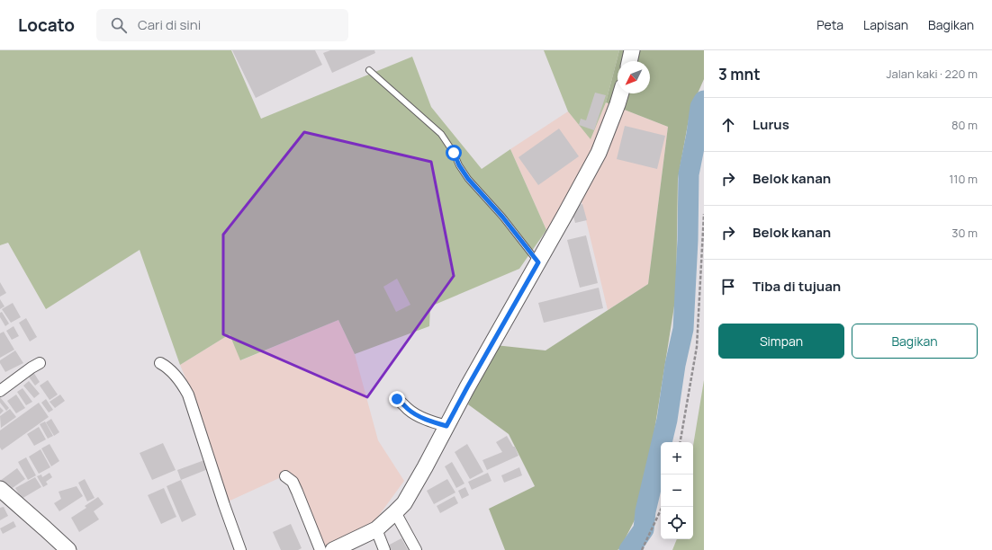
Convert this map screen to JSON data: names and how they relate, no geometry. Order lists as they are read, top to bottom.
{
  "north": "bottom left",
  "page": {
    "header": "Locato",
    "search": "Cari di sini",
    "nav": ["Peta", "Lapisan", "Bagikan"],
    "heading": ["3 mnt", "Jalan kaki · 220 m"],
    "list": [
      ["Lurus", "80 m"],
      ["Belok kanan", "110 m"],
      ["Belok kanan", "30 m"],
      "Tiba di tujuan"
    ],
    "buttons": ["Simpan", "Bagikan"],
    "map_buttons": ["+", "−"]
  }
}
